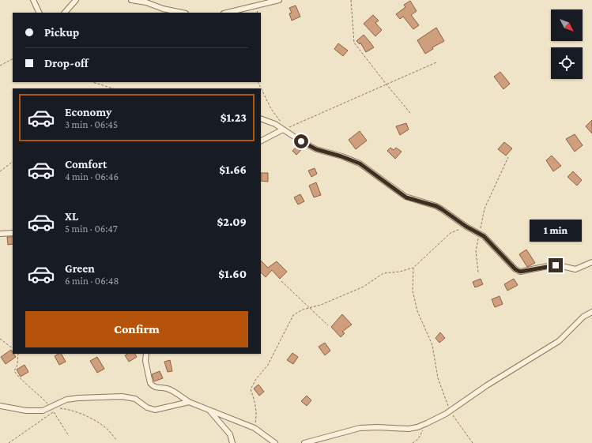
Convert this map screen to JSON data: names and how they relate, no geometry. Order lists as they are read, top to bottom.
{
  "north": "bottom right",
  "page": {
    "banner": ["Pickup", "Drop-off"],
    "list": [
      {
        "name": "Economy",
        "note": "3 min · 06:45",
        "value": "$1.23"
      },
      {
        "name": "Comfort",
        "note": "4 min · 06:46",
        "value": "$1.66"
      },
      {
        "name": "XL",
        "note": "5 min · 06:47",
        "value": "$2.09"
      },
      {
        "name": "Green",
        "note": "6 min · 06:48",
        "value": "$1.60"
      }
    ],
    "bubble": "1 min",
    "buttons": "Confirm"
  }
}
